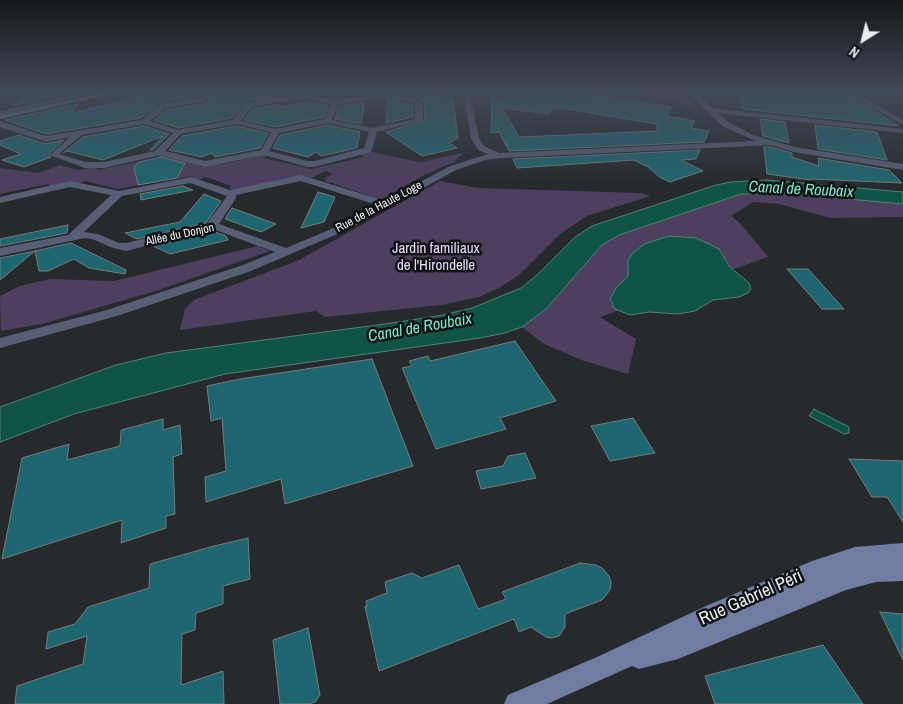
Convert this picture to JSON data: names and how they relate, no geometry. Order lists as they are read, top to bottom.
{
  "streets": {
    "main road": ["Rue Gabriel Péri"],
    "street": ["Rue de la Haute Loge", "Allée du Donjon"]
  },
  "crossings": [
    ["Rue de la Haute Loge", "Allée du Donjon"]
  ],
  "water": ["Canal de Roubaix"],
  "parks": ["Jardin familiaux de l'Hirondelle"],
  "north": "bottom left"
}
